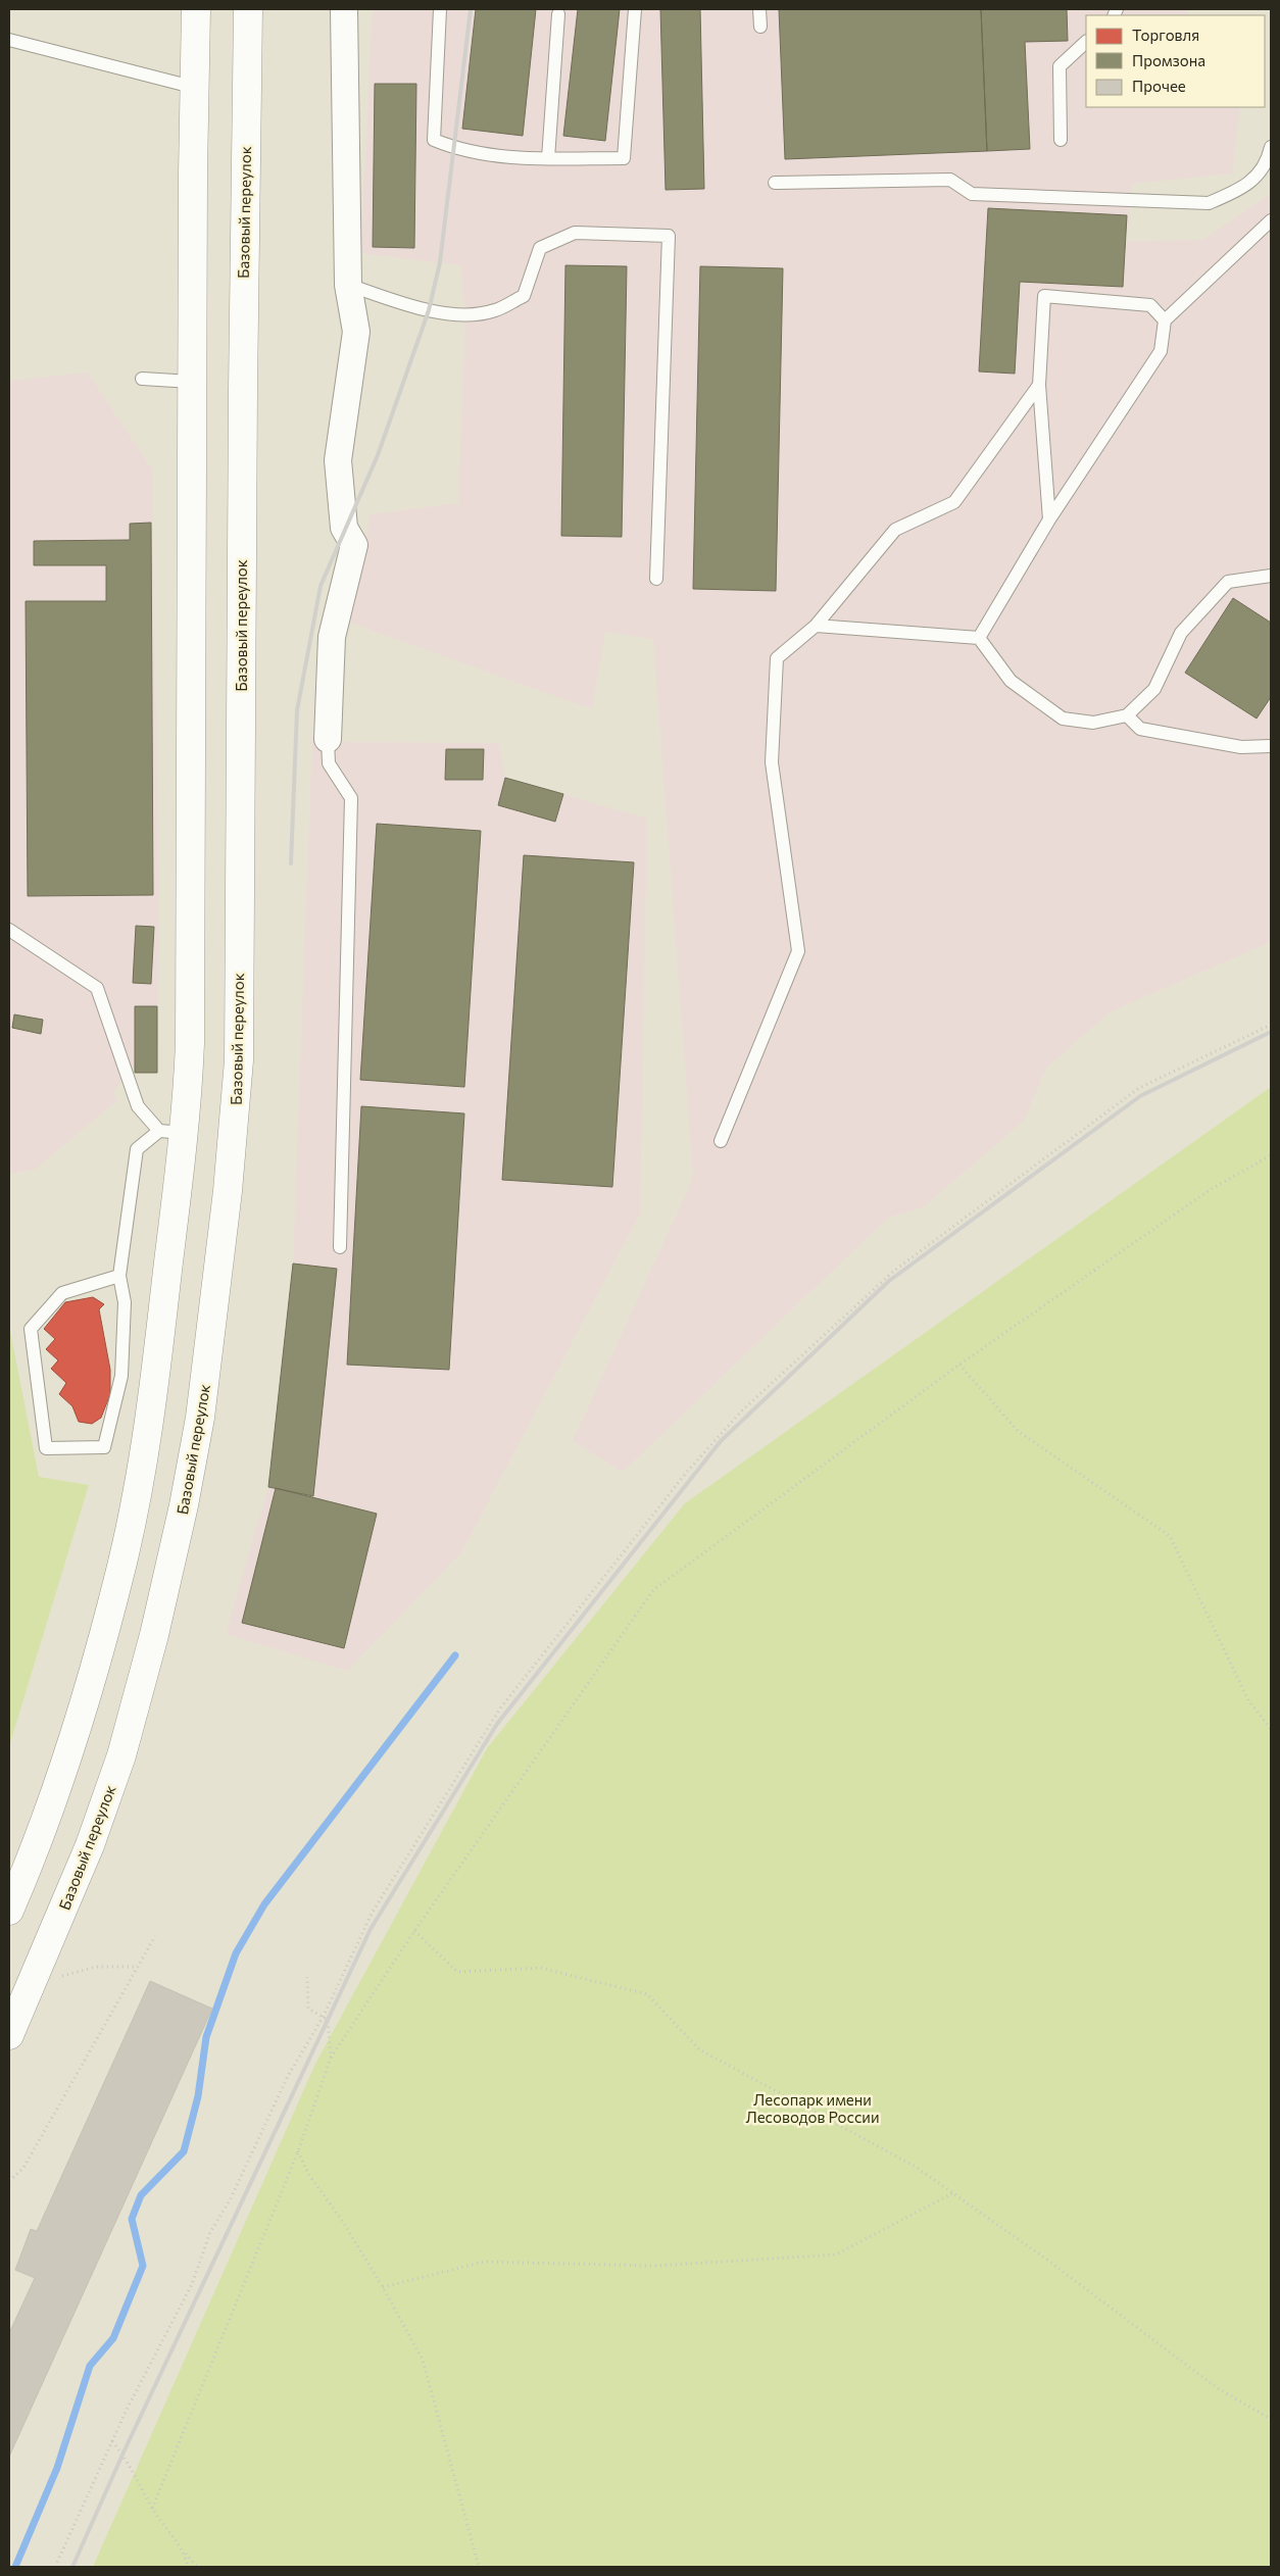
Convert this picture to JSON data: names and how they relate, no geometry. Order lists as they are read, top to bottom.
{
  "streets": {
    "main road": ["Базовый переулок"]
  },
  "parks": ["Лесопарк имени Лесоводов России"],
  "legend": ["Торговля", "Промзона", "Прочее"]
}
